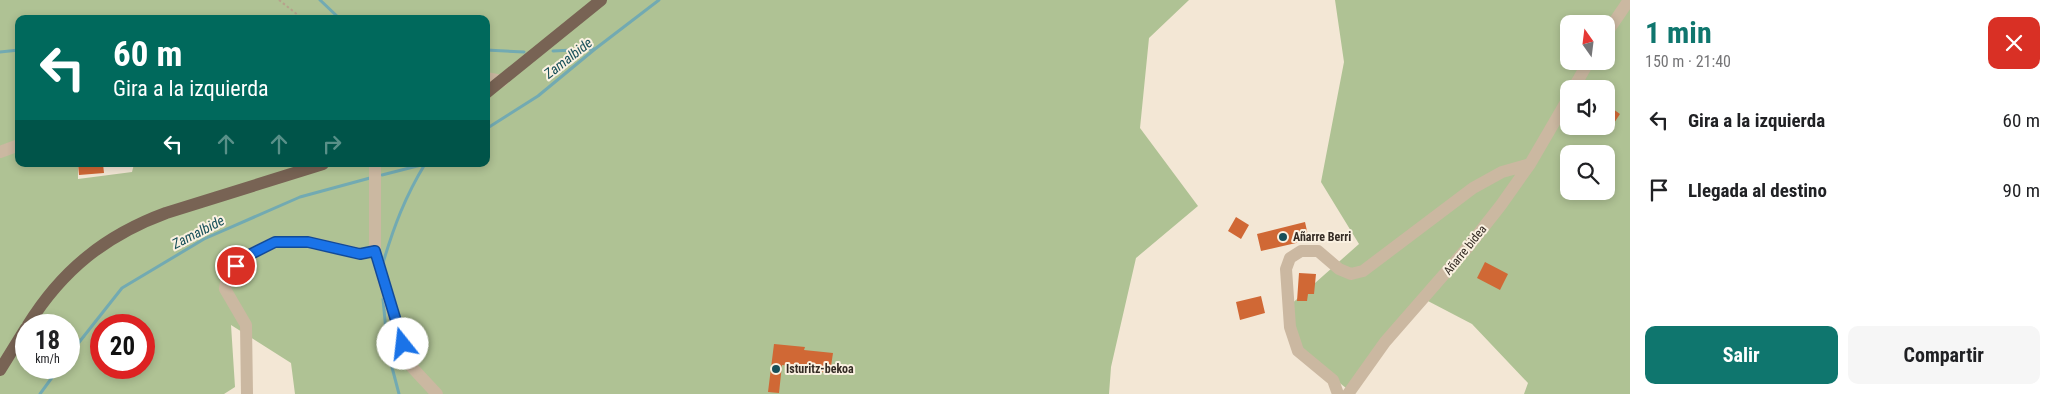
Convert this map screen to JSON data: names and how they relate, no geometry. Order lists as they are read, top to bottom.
{
  "streets": {
    "street": ["Añarre bidea"]
  },
  "water": ["Zamalbide"],
  "places": ["Añarre Berri", "Isturitz-bekoa"],
  "north": "top",
  "page": {
    "heading": ["1 min", "150 m · 21:40"],
    "turn": ["60 m", "Gira a la izquierda"],
    "list": [
      {
        "name": "Gira a la izquierda",
        "value": "60 m"
      },
      {
        "name": "Llegada al destino",
        "value": "90 m"
      }
    ],
    "speed": "18 km/h",
    "limit": "20",
    "buttons": ["Salir", "Compartir"]
  }
}
